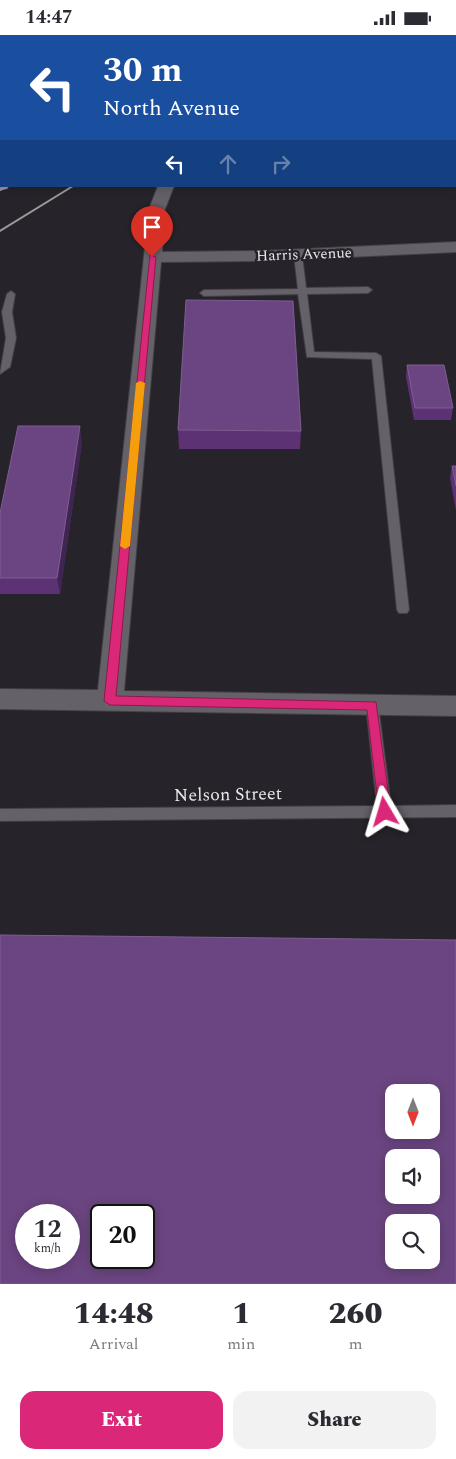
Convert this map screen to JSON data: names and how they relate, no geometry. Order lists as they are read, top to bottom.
{
  "streets": {
    "street": ["Harris Avenue"],
    "lane": ["Nelson Street"]
  },
  "north": "bottom",
  "page": {
    "status": "14:47",
    "turn": ["30 m", "North Avenue"],
    "speed": "12 km/h",
    "limit": "20",
    "eta": [
      "14:48",
      "Arrival",
      "1",
      "min",
      "260",
      "m"
    ],
    "buttons": ["Exit", "Share"]
  }
}
